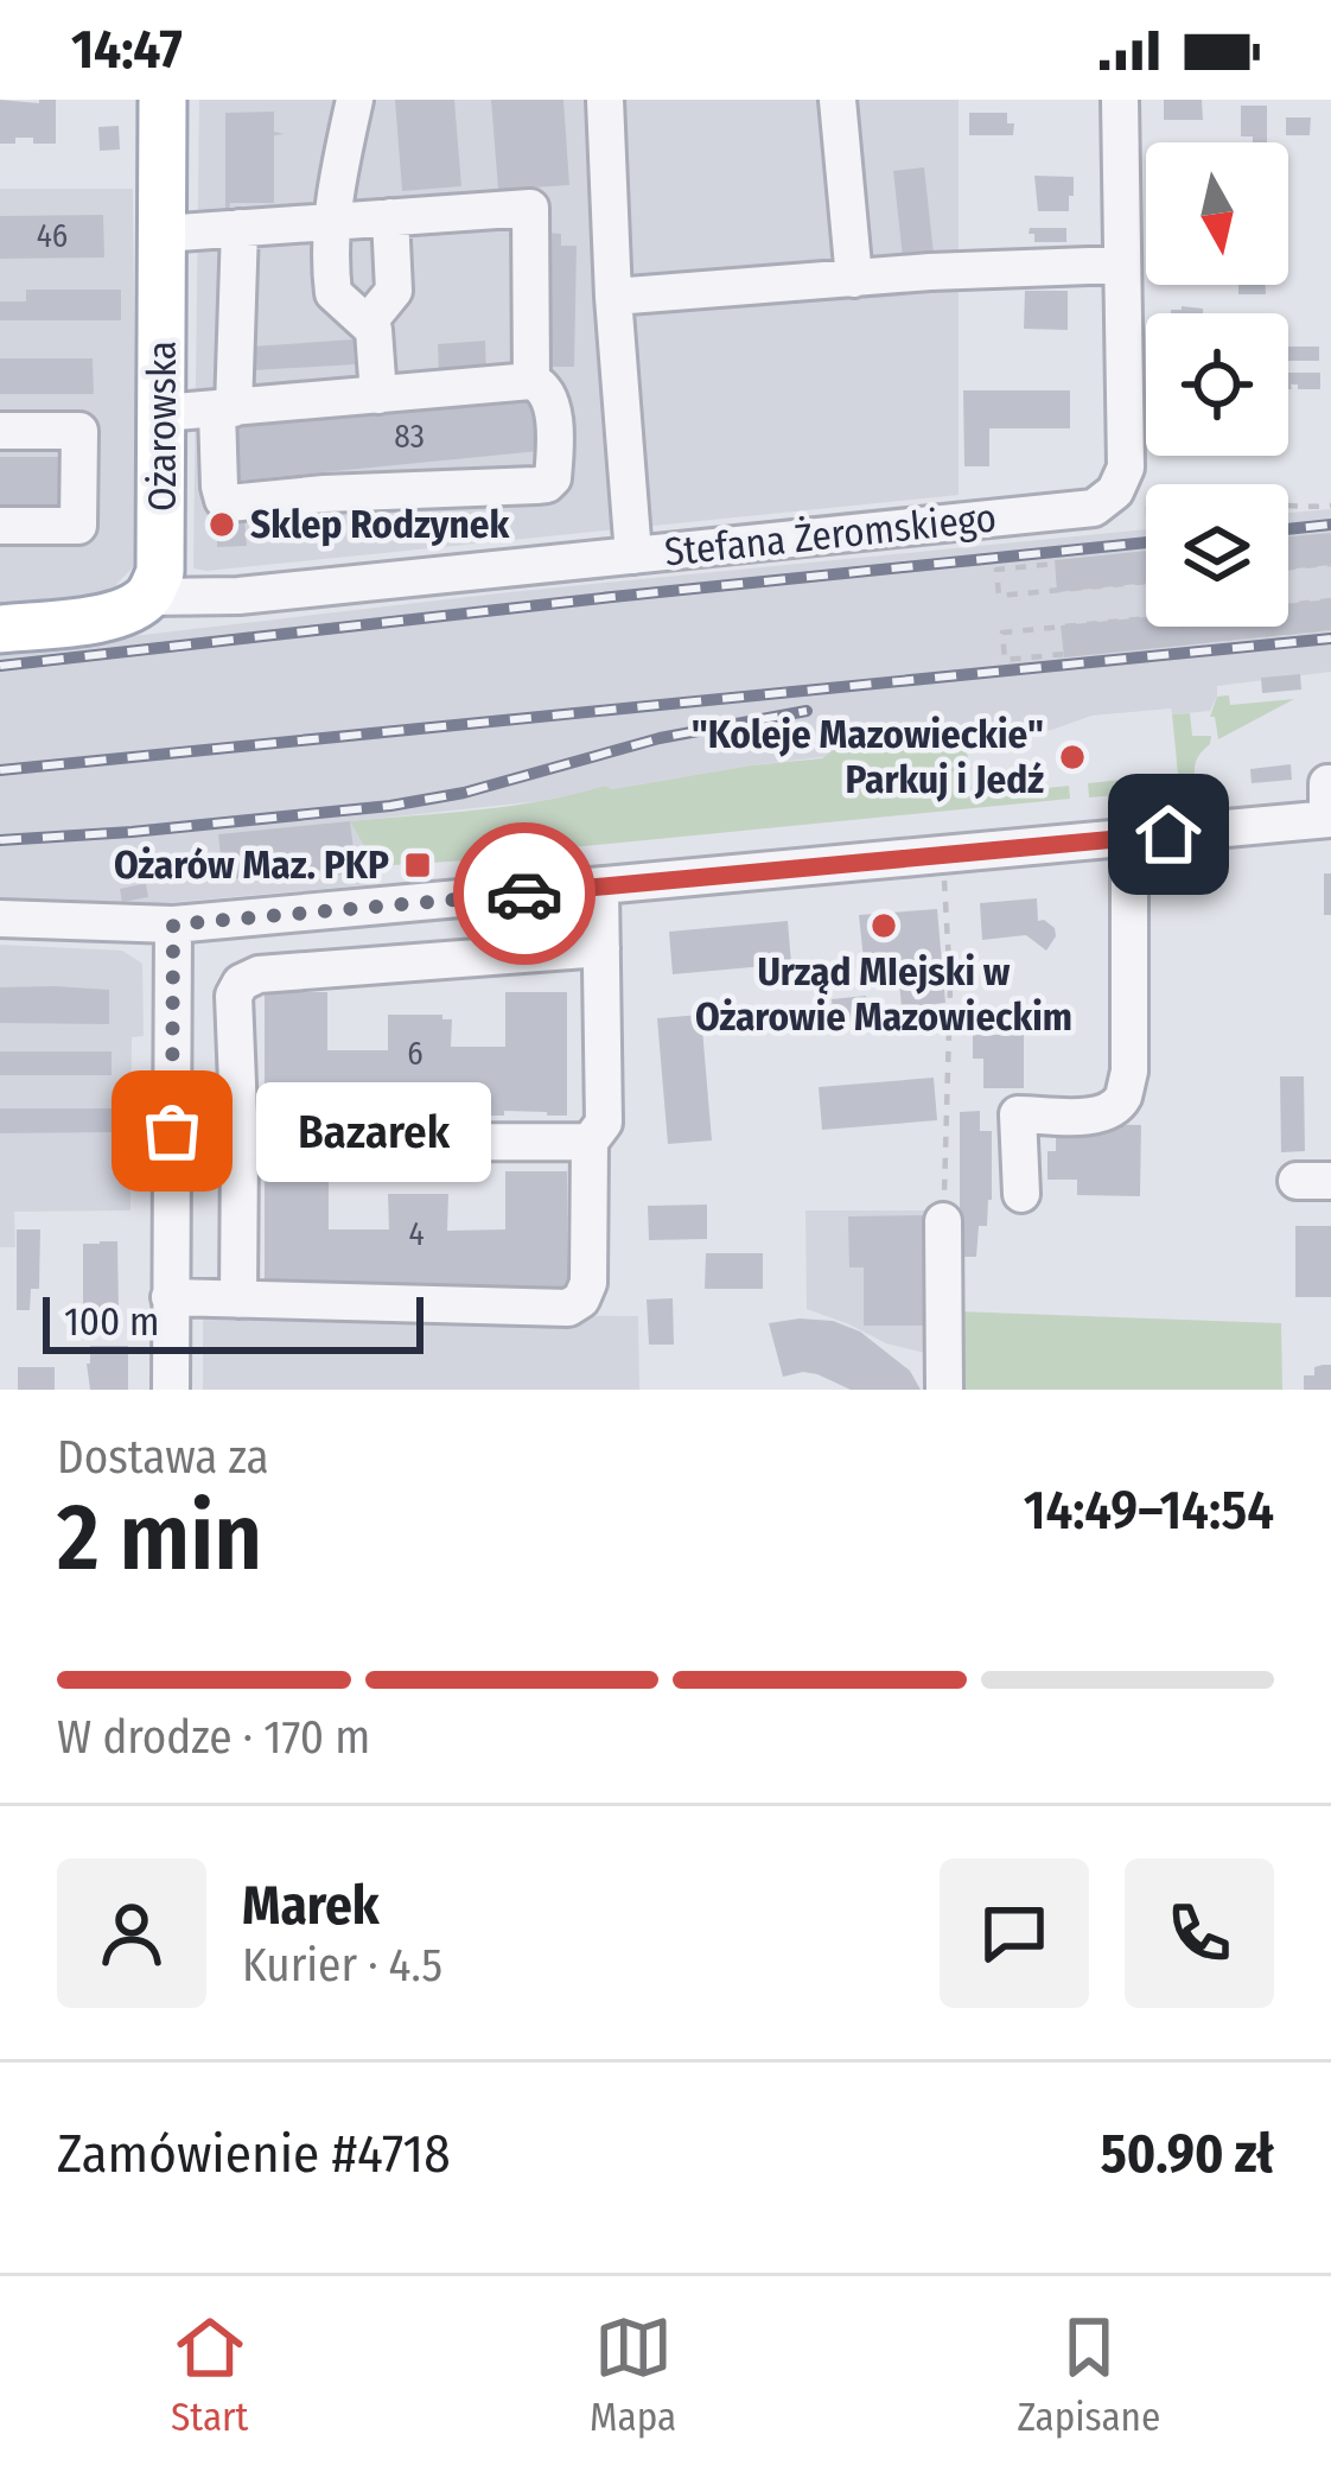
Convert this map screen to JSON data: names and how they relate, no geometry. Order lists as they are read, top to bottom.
{
  "streets": {
    "main road": ["Ożarowska"],
    "street": ["Stefana Żeromskiego"]
  },
  "crossings": [
    ["Ożarowska", "Stefana Żeromskiego"]
  ],
  "places": {
    "other": [
      "Sklep Rodzynek",
      "\"Koleje Mazowieckie\" Parkuj i Jedź",
      "Urząd MIejski w Ożarowie Mazowieckim",
      "Bazarek"
    ],
    "transit": ["Ożarów Maz. PKP"]
  },
  "house_numbers": [
    "46",
    "83",
    "6",
    "4"
  ],
  "scale_bar": "100 m",
  "north": "bottom",
  "page": {
    "status": "14:47",
    "bubble": "Bazarek",
    "scale": "100 m",
    "heading": ["2 min", "Dostawa za", "14:49–14:54"],
    "panel": [
      "Marek",
      "Kurier · 4.5",
      "Zamówienie #4718",
      "50.90 zł"
    ],
    "bar": "W drodze · 170 m",
    "tabs": ["Start", "Mapa", "Zapisane"]
  }
}
